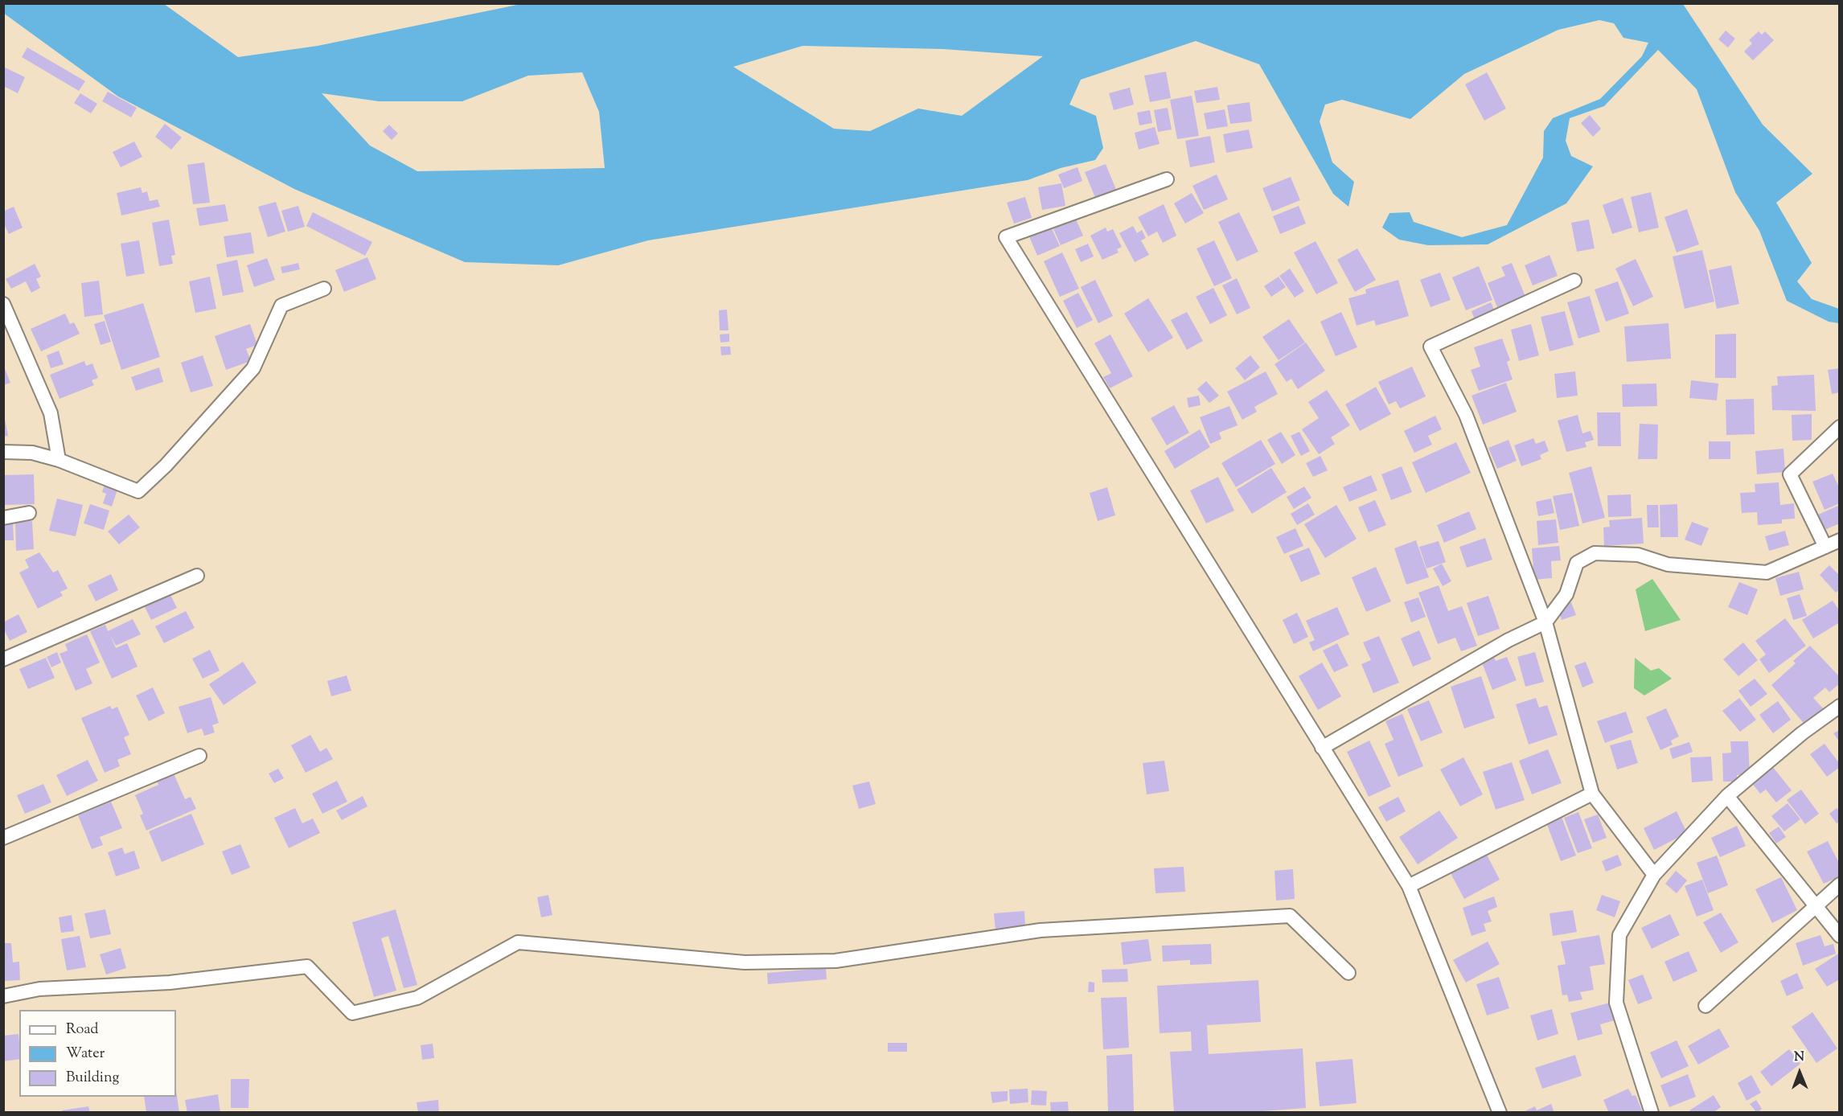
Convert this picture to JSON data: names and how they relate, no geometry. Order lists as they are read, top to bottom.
{
  "legend": ["Road", "Water", "Building"],
  "north": "top"
}
